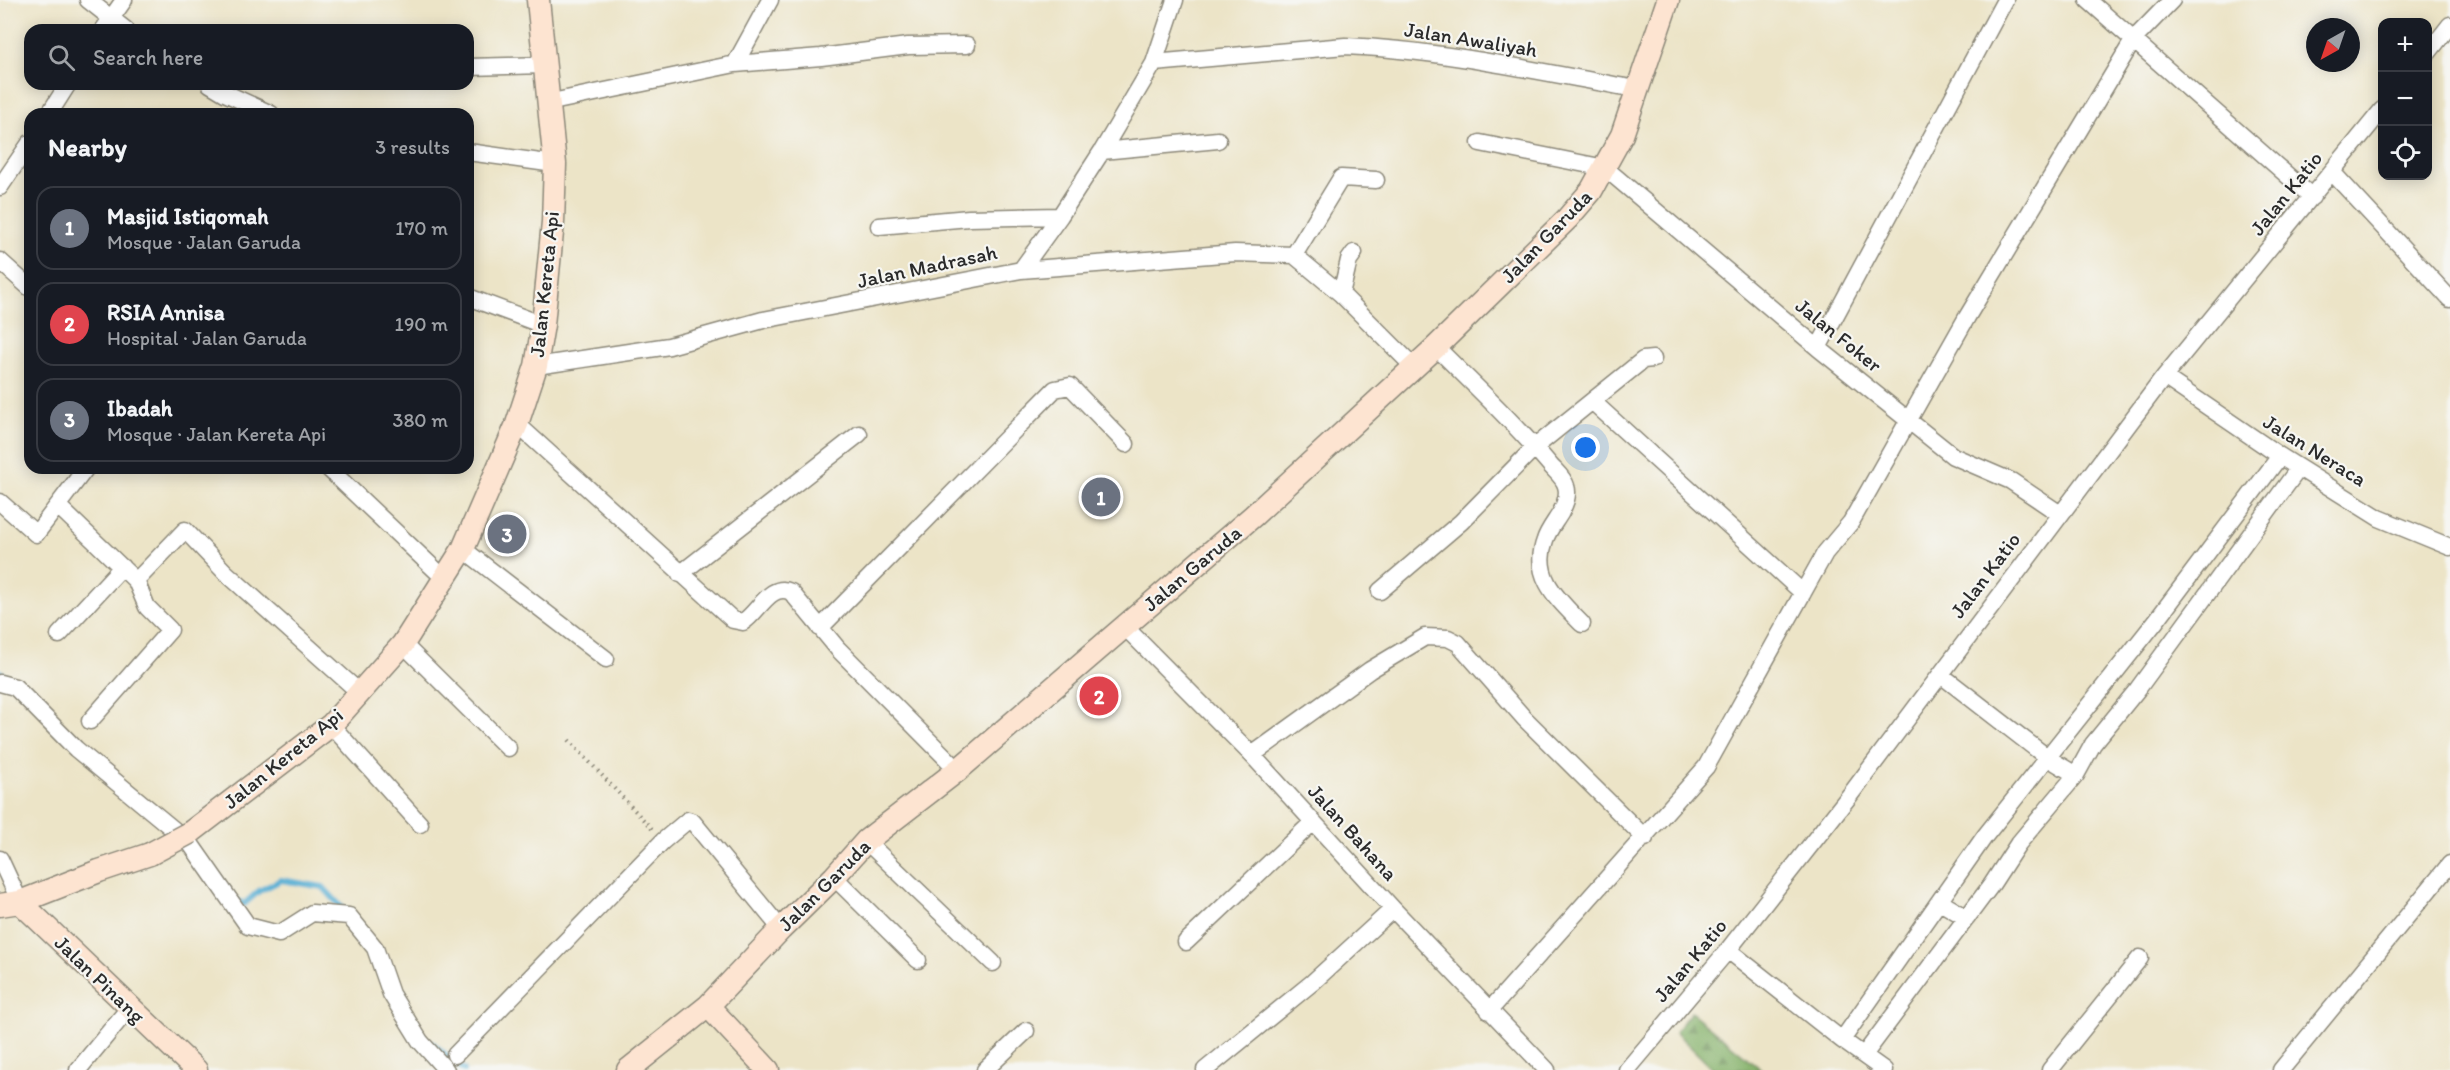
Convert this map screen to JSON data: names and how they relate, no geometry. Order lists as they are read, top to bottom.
{
  "streets": {
    "street": [
      "Jalan Awaliyah",
      "Jalan Katio",
      "Jalan Garuda",
      "Jalan Madrasah",
      "Jalan Kereta Api",
      "Jalan Foker",
      "Jalan Neraca",
      "Jalan Bahana",
      "Jalan Pinang"
    ]
  },
  "crossings": [
    ["Jalan Awaliyah", "Jalan Garuda"],
    ["Jalan Awaliyah", "Jalan Madrasah"],
    ["Jalan Katio", "Jalan Foker"],
    ["Jalan Katio", "Jalan Neraca"],
    ["Jalan Garuda", "Jalan Foker"],
    ["Jalan Garuda", "Jalan Bahana"],
    ["Jalan Madrasah", "Jalan Kereta Api"],
    ["Jalan Kereta Api", "Jalan Pinang"]
  ],
  "north": "bottom left",
  "page": {
    "map_buttons": ["+", "−"],
    "search": "Search here",
    "heading": ["Nearby", "3 results"],
    "list": [
      {
        "mark": "1",
        "name": "Masjid Istiqomah",
        "note": "Mosque · Jalan Garuda",
        "value": "170 m"
      },
      {
        "mark": "2",
        "name": "RSIA Annisa",
        "note": "Hospital · Jalan Garuda",
        "value": "190 m"
      },
      {
        "mark": "3",
        "name": "Ibadah",
        "note": "Mosque · Jalan Kereta Api",
        "value": "380 m"
      }
    ],
    "pins": ["1", "3", "2"]
  }
}
